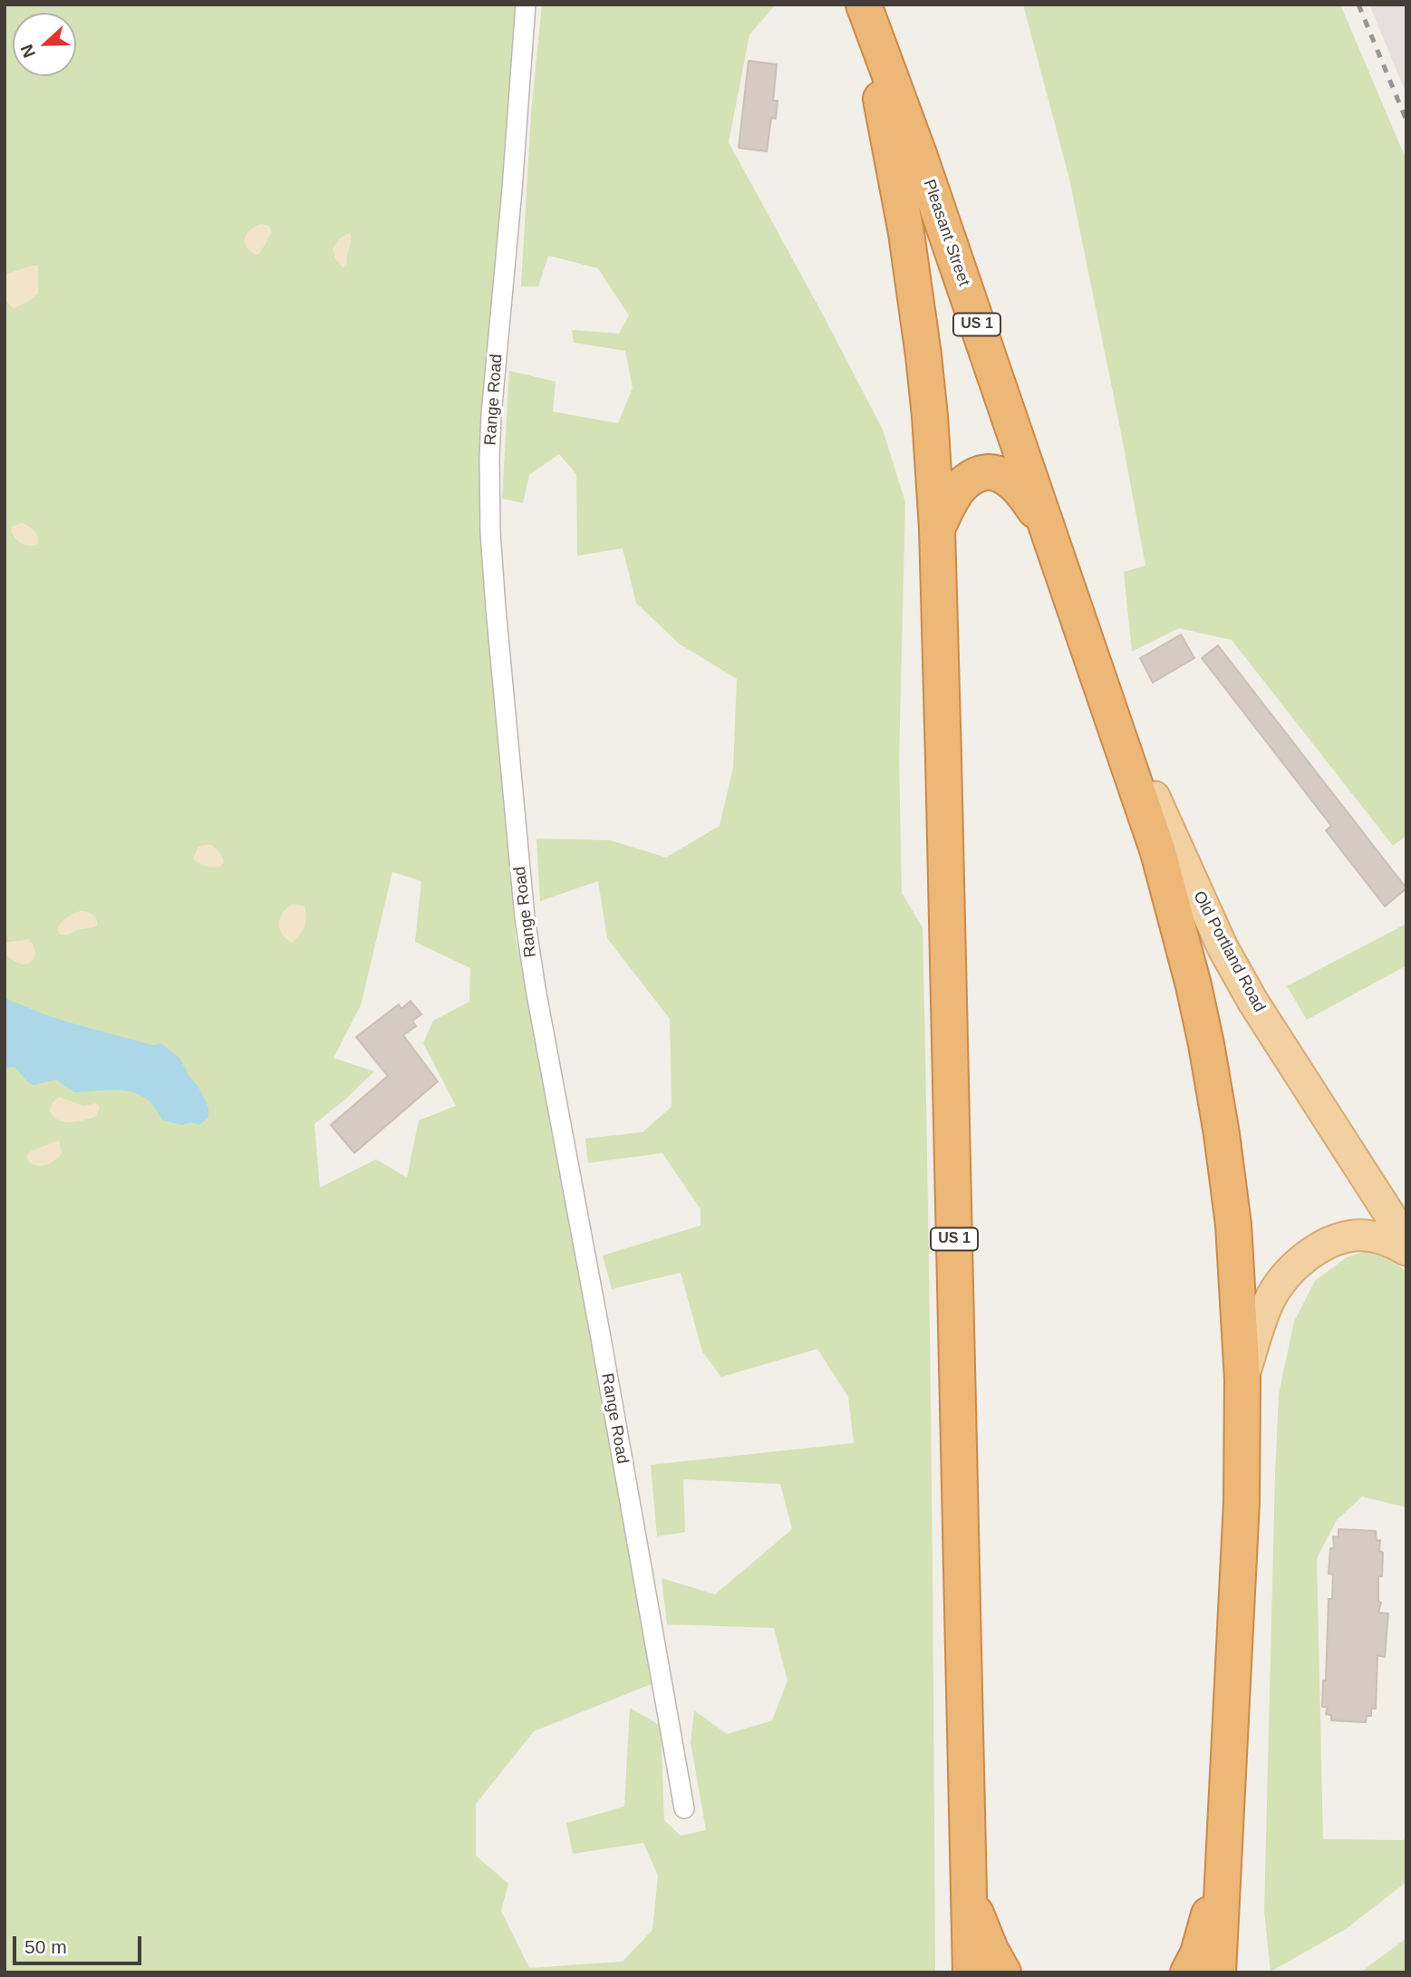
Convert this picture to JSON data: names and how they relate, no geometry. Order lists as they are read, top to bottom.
{
  "streets": {
    "highway": ["Pleasant Street", "US 1"],
    "main road": ["Old Portland Road"],
    "street": ["Range Road"]
  },
  "crossings": [
    ["Pleasant Street", "US 1"],
    ["Pleasant Street", "Old Portland Road"]
  ],
  "scale_bar": "50 m",
  "north": "left"
}
